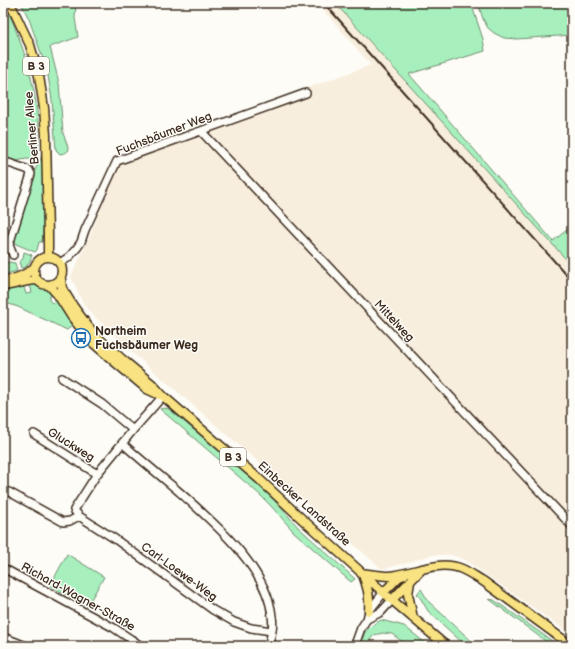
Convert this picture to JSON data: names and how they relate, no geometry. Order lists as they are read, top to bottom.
{
  "streets": {
    "main road": ["B 3", "Berliner Allee", "Einbecker Landstraße"],
    "street": [
      "Fuchsbäumer Weg",
      "Mittelweg",
      "Gluckweg",
      "Carl-Loewe-Weg",
      "Richard-Wagner-Straße"
    ]
  },
  "crossings": [
    ["B 3", "Einbecker Landstraße"],
    ["Berliner Allee", "Fuchsbäumer Weg"],
    ["Berliner Allee", "Einbecker Landstraße"],
    ["Fuchsbäumer Weg", "Mittelweg"],
    ["Fuchsbäumer Weg", "Einbecker Landstraße"]
  ],
  "places": {
    "bus stop": ["Northeim Fuchsbäumer Weg"]
  }
}
